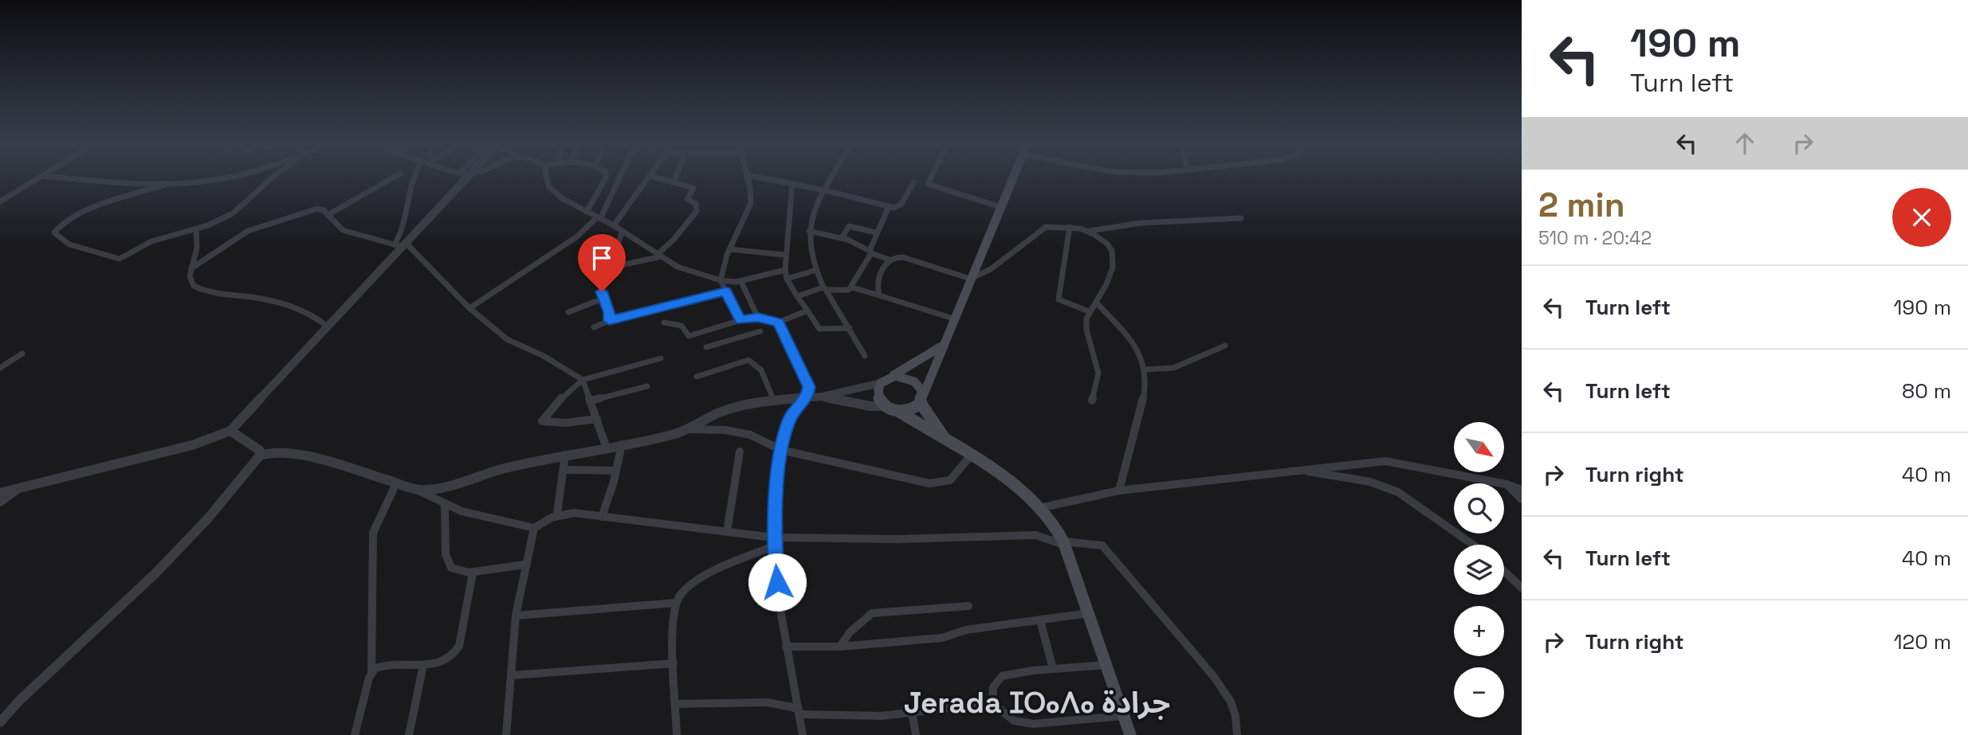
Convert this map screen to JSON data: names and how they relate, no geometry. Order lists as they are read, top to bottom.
{
  "districts": ["Jerada ⵊⵔⴰⴷⴰ جرادة"],
  "north": "bottom right",
  "page": {
    "turn": ["190 m", "Turn left"],
    "heading": ["2 min", "510 m · 20:42"],
    "list": [
      {
        "name": "Turn left",
        "value": "190 m"
      },
      {
        "name": "Turn left",
        "value": "80 m"
      },
      {
        "name": "Turn right",
        "value": "40 m"
      },
      {
        "name": "Turn left",
        "value": "40 m"
      },
      {
        "name": "Turn right",
        "value": "120 m"
      }
    ],
    "map_buttons": ["+", "−"]
  }
}
